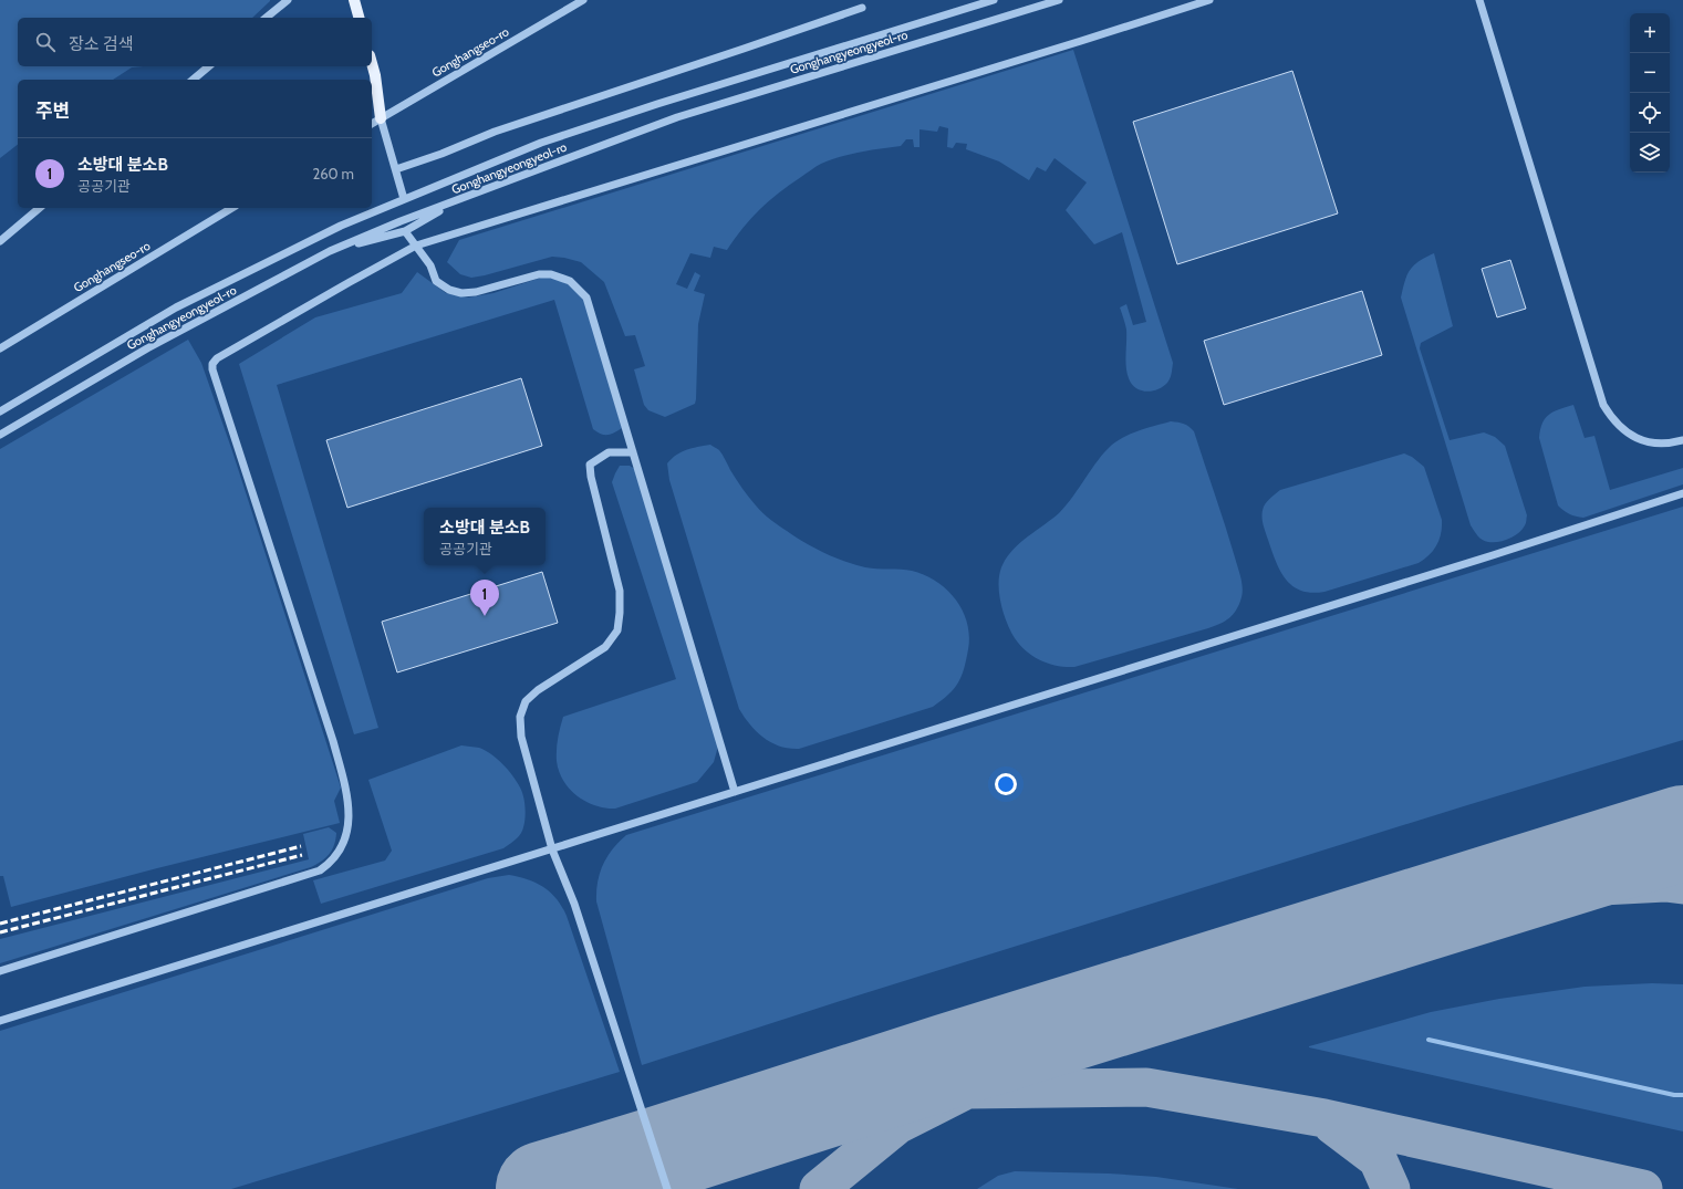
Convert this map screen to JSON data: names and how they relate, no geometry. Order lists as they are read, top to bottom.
{
  "streets": {
    "street": ["Gonghangseo-ro", "Gonghangyeongyeol-ro"]
  },
  "page": {
    "map_buttons": ["+", "−"],
    "search": "장소 검색",
    "heading": "주변",
    "list": [
      {
        "mark": "1",
        "name": "소방대 분소B",
        "note": "공공기관",
        "value": "260 m"
      }
    ],
    "popup": ["소방대 분소B", "공공기관"],
    "pins": "1"
  }
}
